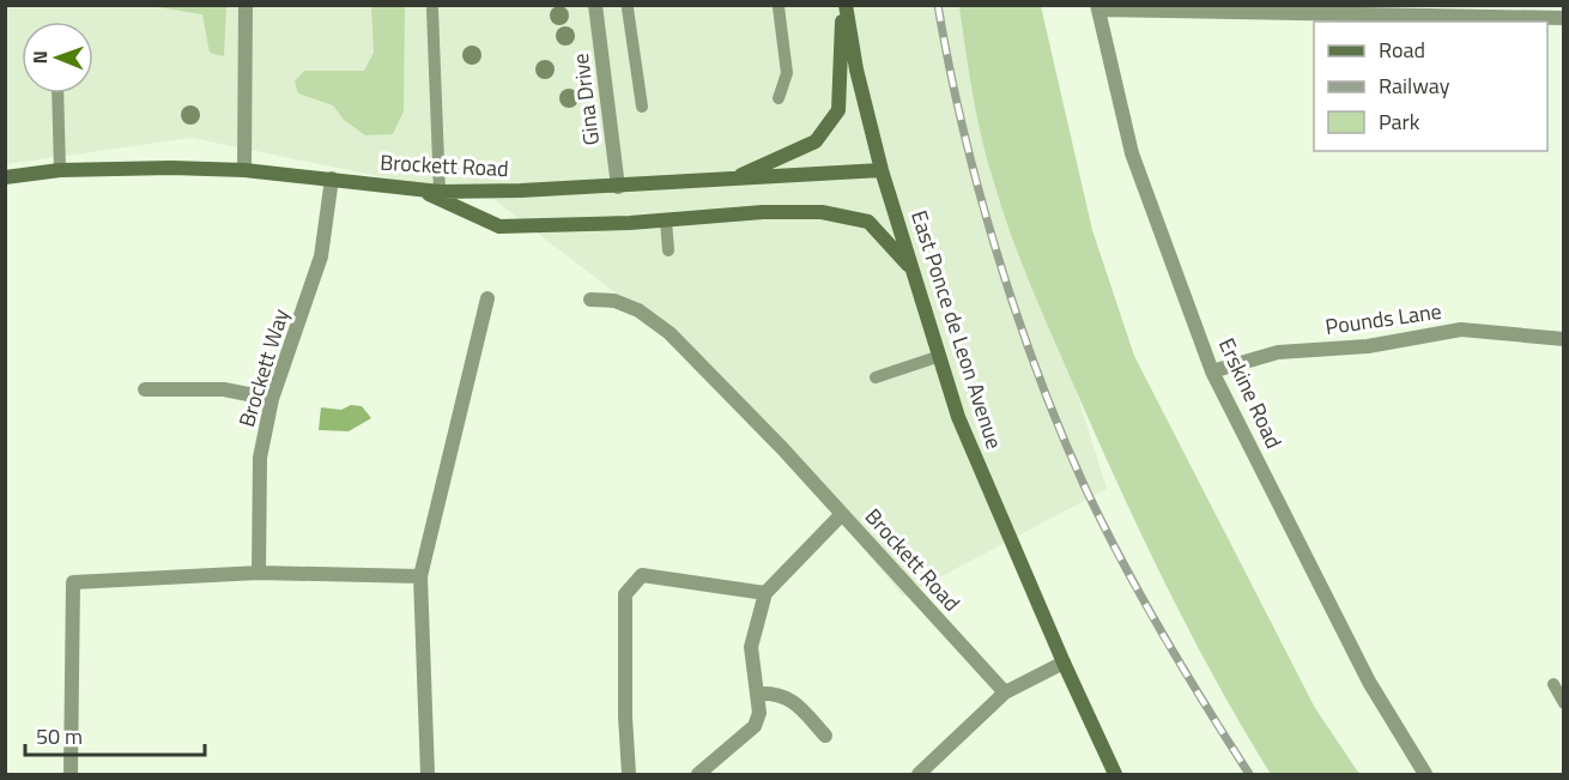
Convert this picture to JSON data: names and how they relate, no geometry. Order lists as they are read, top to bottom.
{
  "streets": {
    "street": [
      "Gina Drive",
      "Brockett Road",
      "Pounds Lane",
      "East Ponce de Leon Avenue",
      "Brockett Way",
      "Erskine Road"
    ]
  },
  "crossings": [
    ["Gina Drive", "Brockett Road"],
    ["Brockett Road", "East Ponce de Leon Avenue"],
    ["Brockett Road", "Brockett Way"],
    ["Pounds Lane", "Erskine Road"]
  ],
  "legend": ["Road", "Railway", "Park"],
  "scale_bar": "50 m",
  "north": "left"
}
